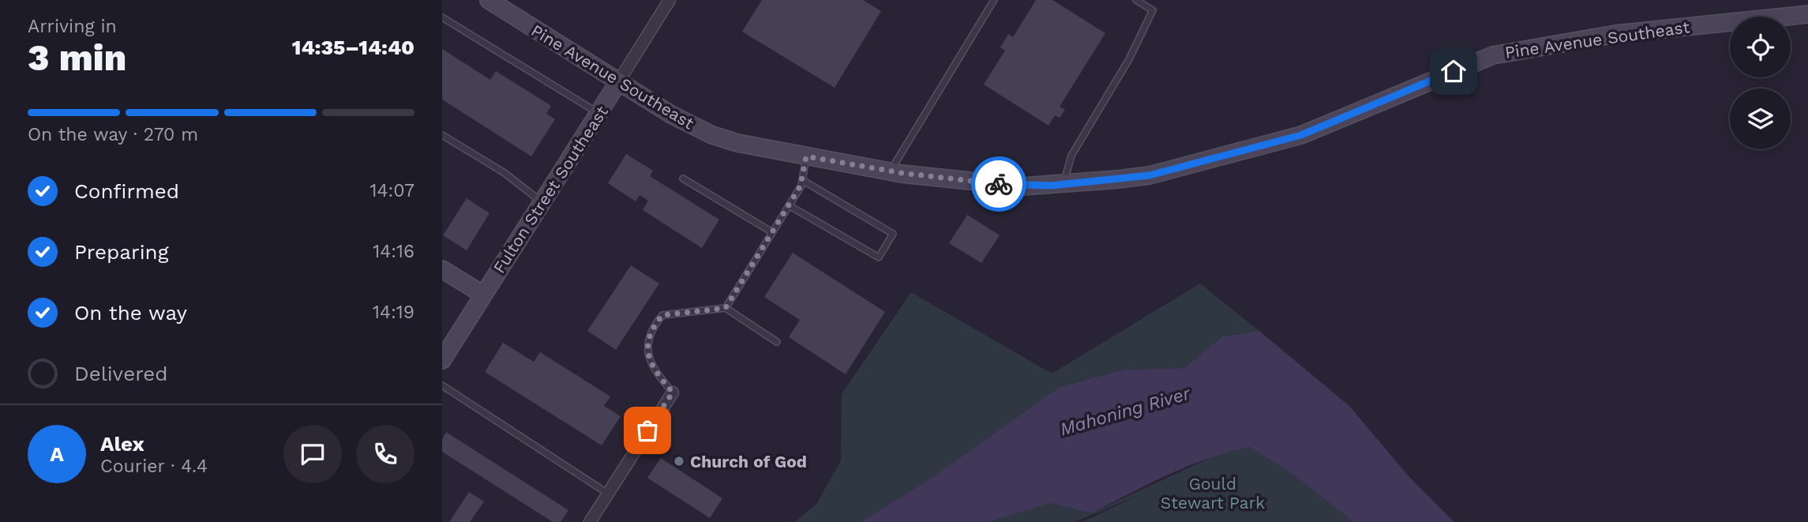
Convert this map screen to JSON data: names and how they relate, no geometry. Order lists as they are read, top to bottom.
{
  "streets": {
    "street": ["Pine Avenue Southeast", "Fulton Street Southeast"]
  },
  "crossings": [
    ["Pine Avenue Southeast", "Fulton Street Southeast"]
  ],
  "water": ["Mahoning River"],
  "parks": ["Gould Stewart Park"],
  "places": ["Church of God"],
  "page": {
    "heading": ["3 min", "Arriving in", "14:35–14:40"],
    "panel": ["Alex", "Courier · 4.4"],
    "bar": "On the way · 270 m",
    "list": [
      ["Confirmed", "14:07"],
      ["Preparing", "14:16"],
      ["On the way", "14:19"],
      "Delivered"
    ],
    "round": "A"
  }
}
